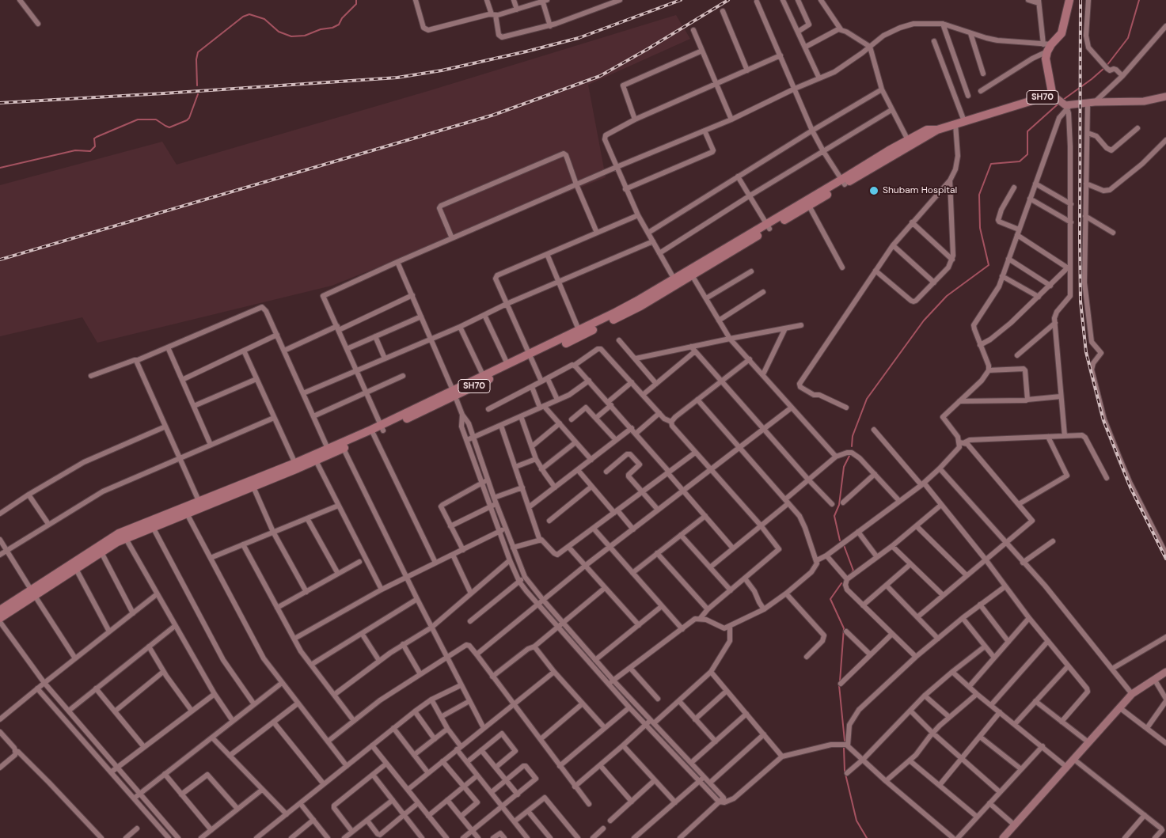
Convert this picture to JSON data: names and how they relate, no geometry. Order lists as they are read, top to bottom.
{
  "streets": {
    "main road": ["SH70"]
  },
  "places": ["Shubam Hospital"]
}
